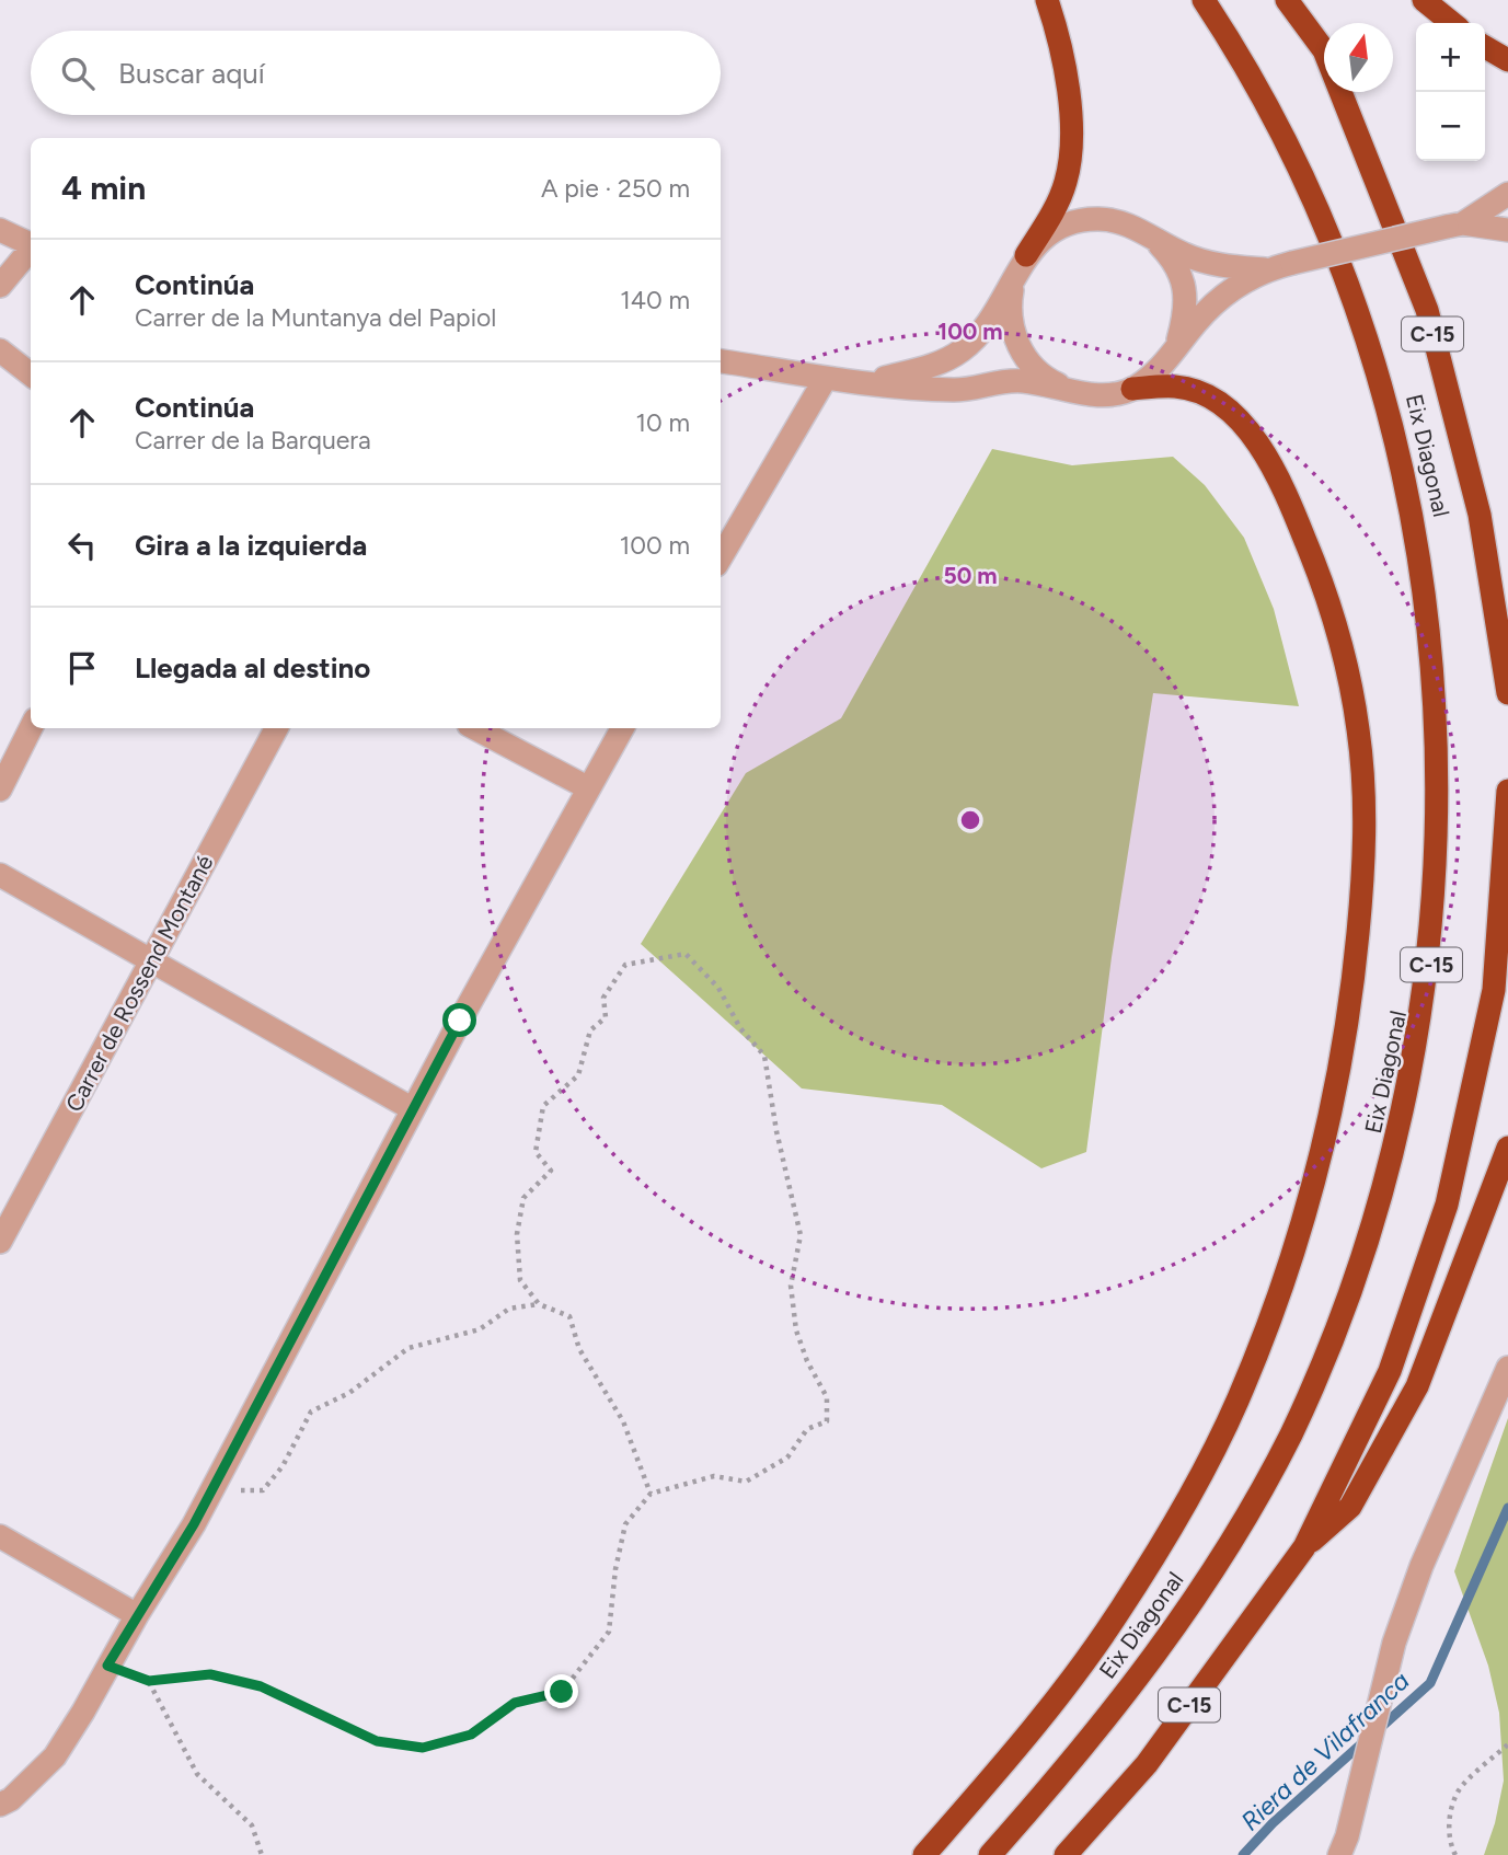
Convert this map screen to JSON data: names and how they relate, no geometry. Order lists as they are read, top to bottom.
{
  "streets": {
    "highway": ["C-15", "Eix Diagonal"],
    "street": ["Carrer de Rossend Montané"]
  },
  "water": ["Riera de Vilafranca"],
  "north": "top",
  "page": {
    "map_buttons": ["+", "−"],
    "search": "Buscar aquí",
    "heading": ["4 min", "A pie · 250 m"],
    "list": [
      ["Continúa", "Carrer de la Muntanya del Papiol", "140 m"],
      ["Continúa", "Carrer de la Barquera", "10 m"],
      ["Gira a la izquierda", "100 m"],
      "Llegada al destino"
    ]
  },
  "rings": ["100 m", "50 m"]
}
